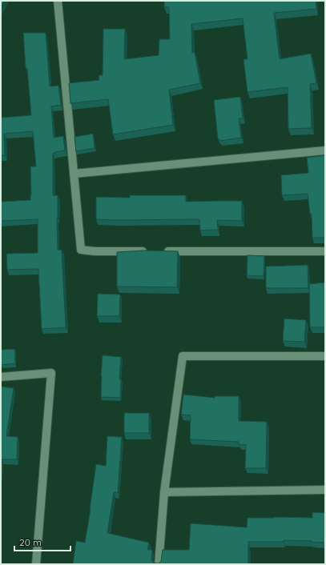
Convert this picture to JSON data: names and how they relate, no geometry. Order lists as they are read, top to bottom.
{
  "scale_bar": "20 m"
}
